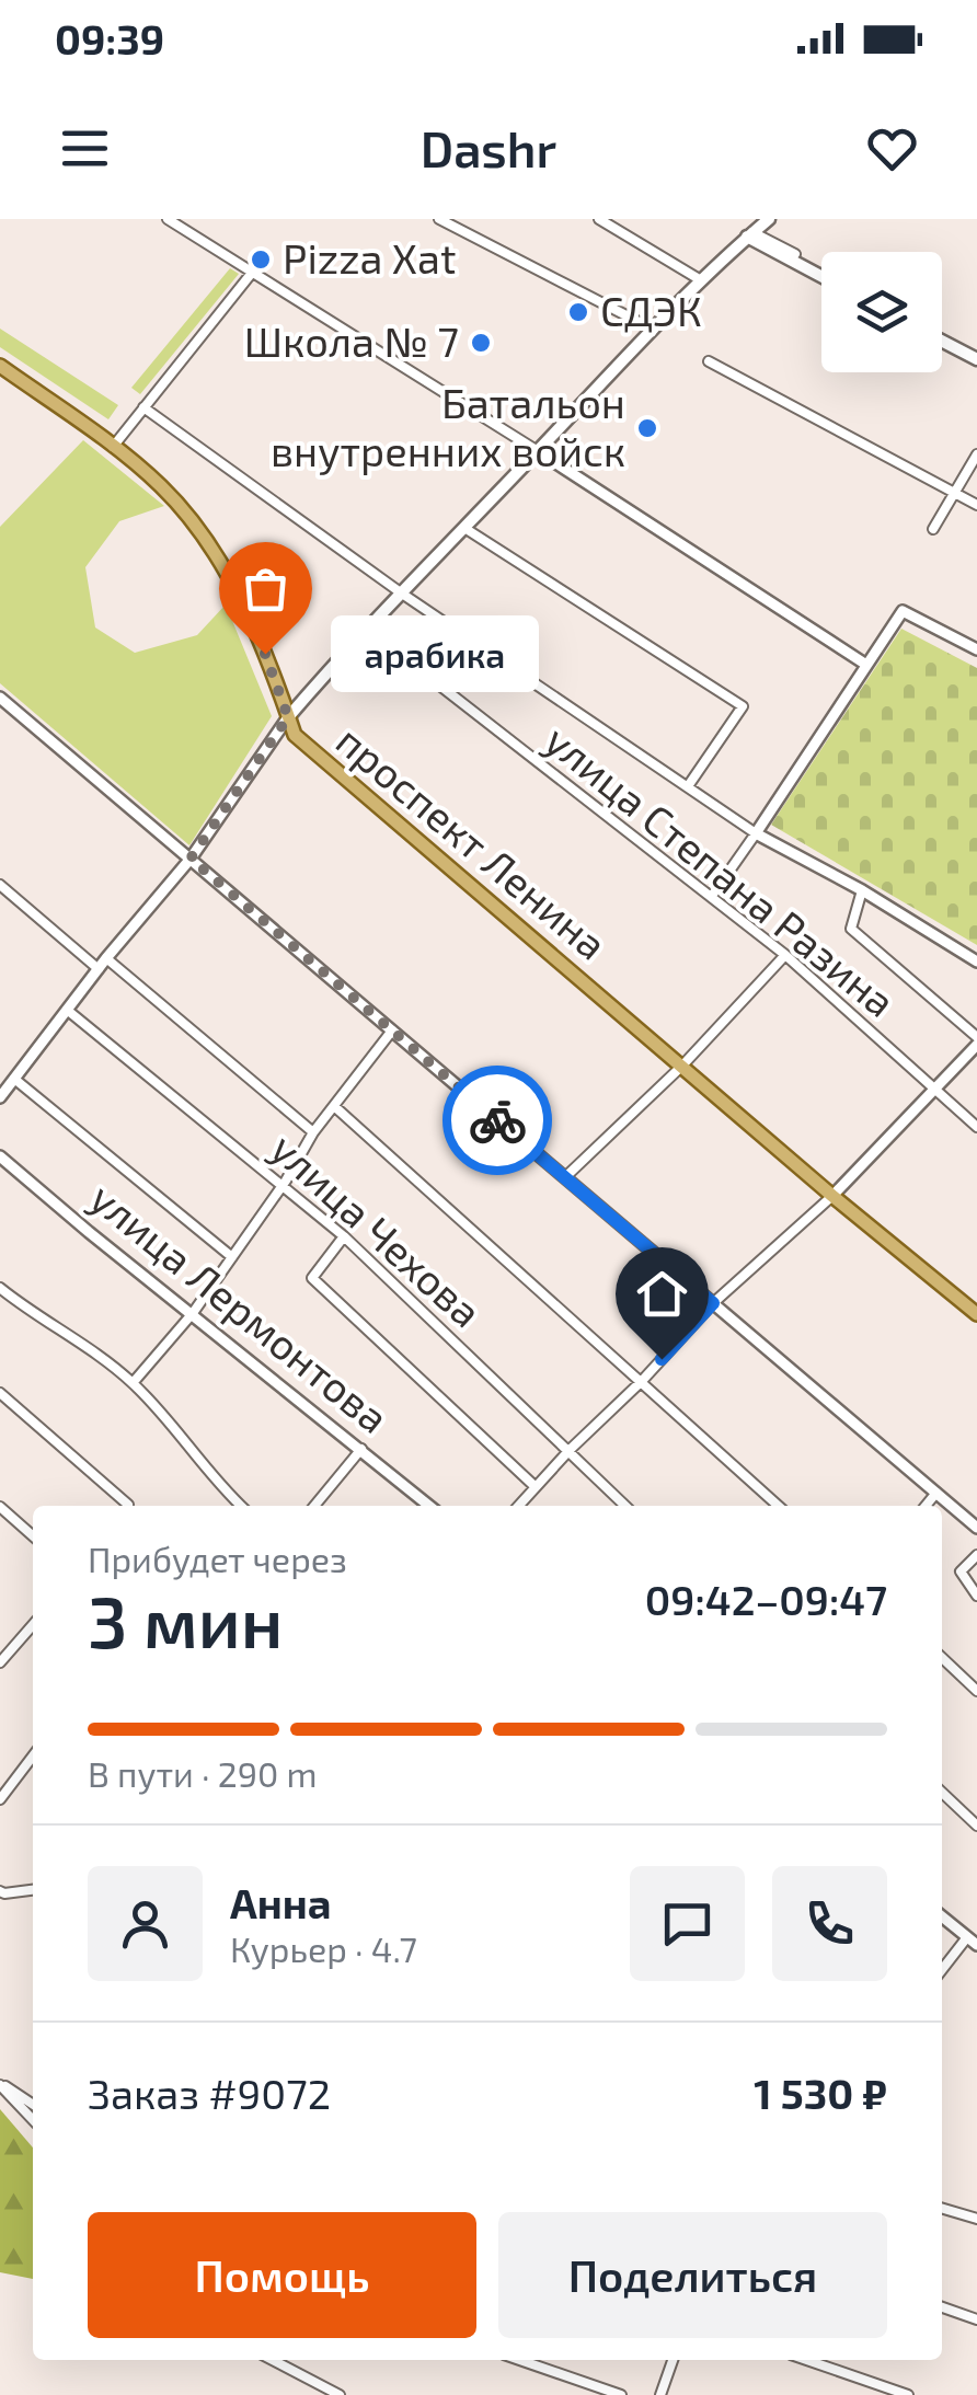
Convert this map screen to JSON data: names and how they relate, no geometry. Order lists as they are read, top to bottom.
{
  "streets": {
    "main road": ["проспект Ленина"],
    "street": ["улица Степана Разина", "улица Чехова", "улица Лермонтова"]
  },
  "places": [
    "Pizza Xat",
    "СДЭК",
    "Школа № 7",
    "Батальон внутренних войск",
    "арабика"
  ],
  "page": {
    "status": "09:39",
    "header": "Dashr",
    "bubble": "арабика",
    "heading": ["3 мин", "Прибудет через", "09:42–09:47"],
    "panel": [
      "Анна",
      "Курьер · 4.7",
      "Заказ #9072",
      "1 530 ₽"
    ],
    "bar": "В пути · 290 m",
    "buttons": ["Помощь", "Поделиться"]
  }
}
